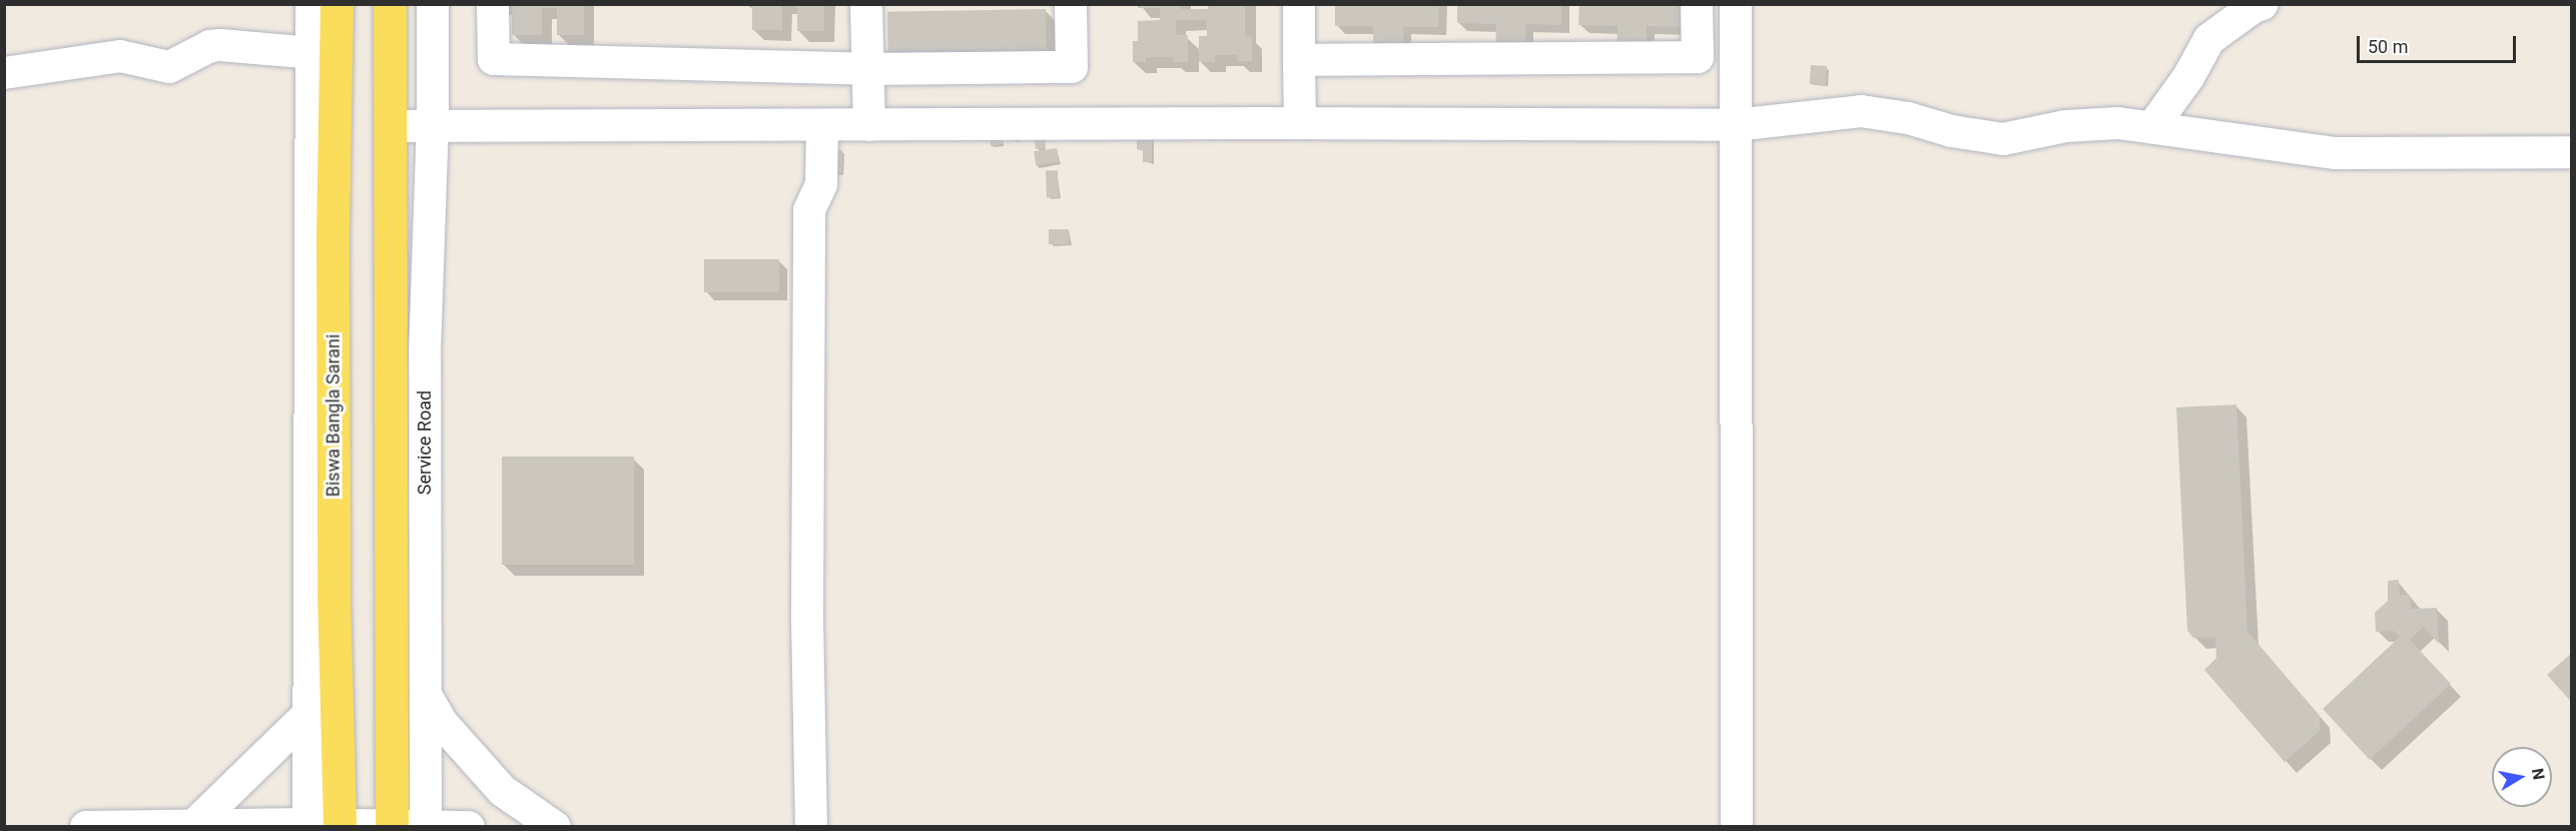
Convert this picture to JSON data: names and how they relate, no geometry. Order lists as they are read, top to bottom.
{
  "streets": {
    "main road": ["Biswa Bangla Sarani"],
    "street": ["Service Road"]
  },
  "scale_bar": "50 m",
  "north": "right"
}
